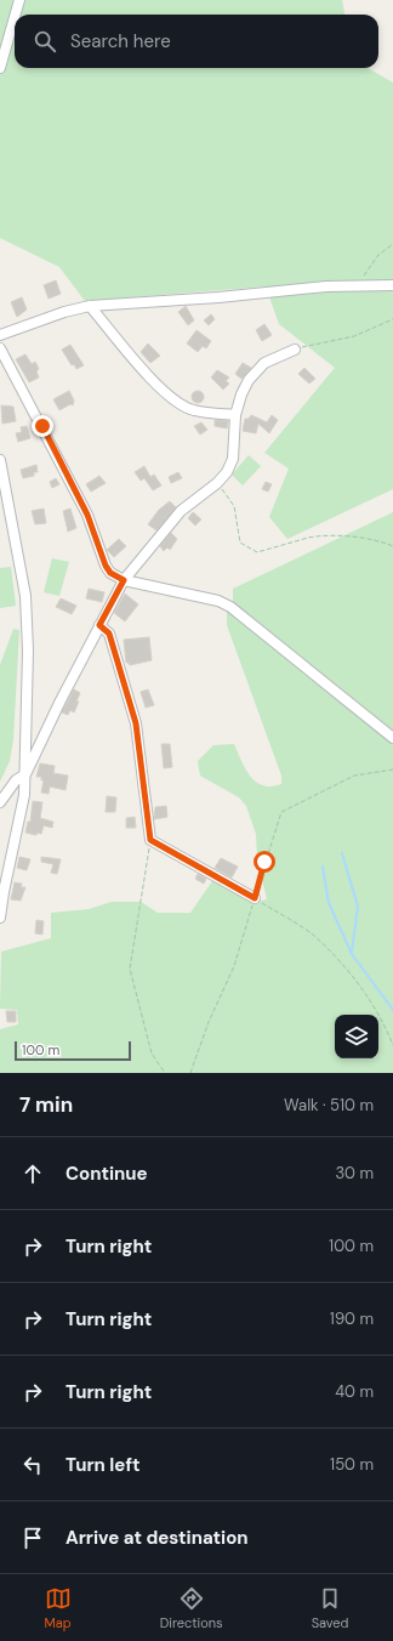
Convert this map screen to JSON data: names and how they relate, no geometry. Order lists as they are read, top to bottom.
{
  "scale_bar": "100 m",
  "page": {
    "search": "Search here",
    "scale": "100 m",
    "heading": ["7 min", "Walk · 510 m"],
    "list": [
      ["Continue", "30 m"],
      ["Turn right", "100 m"],
      ["Turn right", "190 m"],
      ["Turn right", "40 m"],
      ["Turn left", "150 m"],
      "Arrive at destination"
    ],
    "nav": ["Map", "Directions", "Saved"]
  }
}
